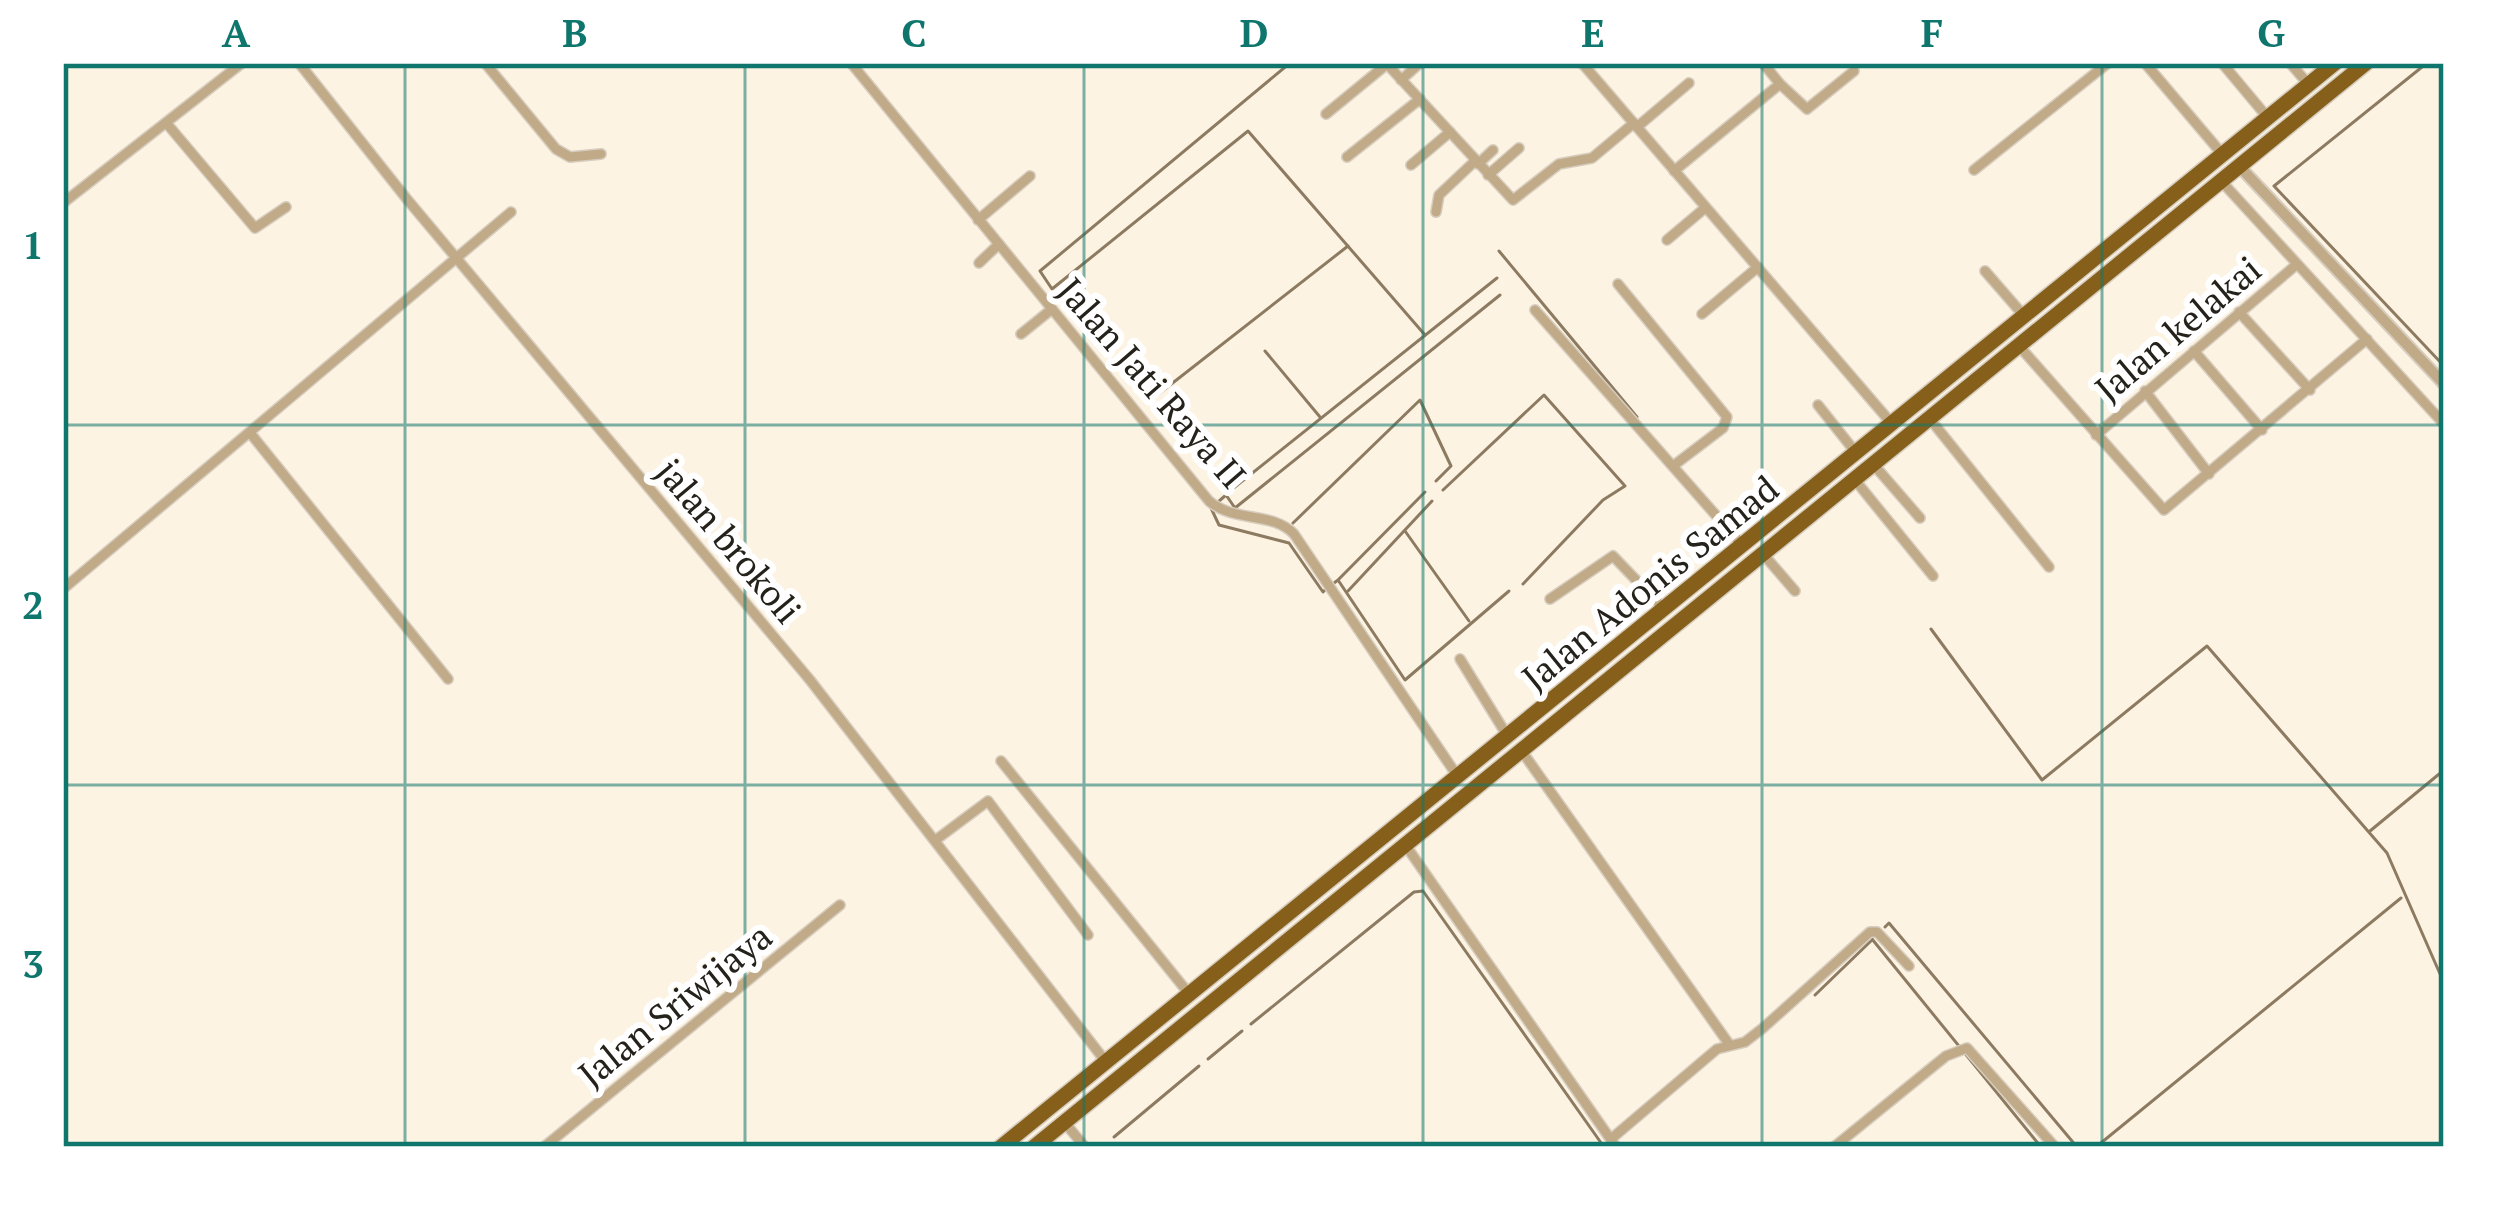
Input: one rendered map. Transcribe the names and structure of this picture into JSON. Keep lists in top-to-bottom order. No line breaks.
{"streets":{"highway":["Jalan Adonis Samad"],"street":["Jalan kelakai","Jalan Jati Raya II","jalan brokoli","Jalan Sriwijaya"]},"crossings":[["Jalan Jati Raya II","Jalan Adonis Samad"],["jalan brokoli","Jalan Adonis Samad"]],"grid":{"columns":["A","B","C","D","E","F","G"],"rows":["1","2","3"]}}
